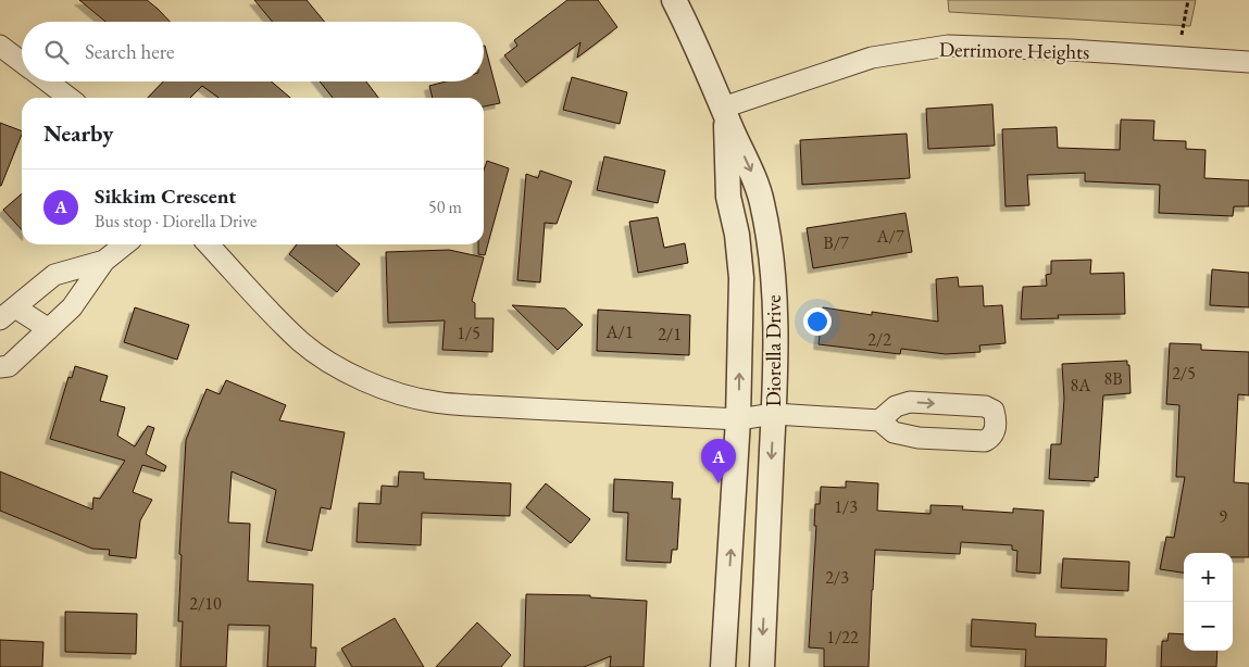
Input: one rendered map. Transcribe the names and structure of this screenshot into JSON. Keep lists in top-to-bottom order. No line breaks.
{"streets":{"street":["Derrimore Heights","Diorella Drive"]},"crossings":[["Derrimore Heights","Diorella Drive"]],"house_numbers":["A/7","B/7","A/1","1/5","2/1","2/2","2/5","8B","8A","1/3","9","2/3","2/10","1/22"],"page":{"search":"Search here","heading":"Nearby","list":[{"mark":"A","name":"Sikkim Crescent","note":"Bus stop · Diorella Drive","value":"50 m"}],"pins":"A","map_buttons":["+","−"]}}
